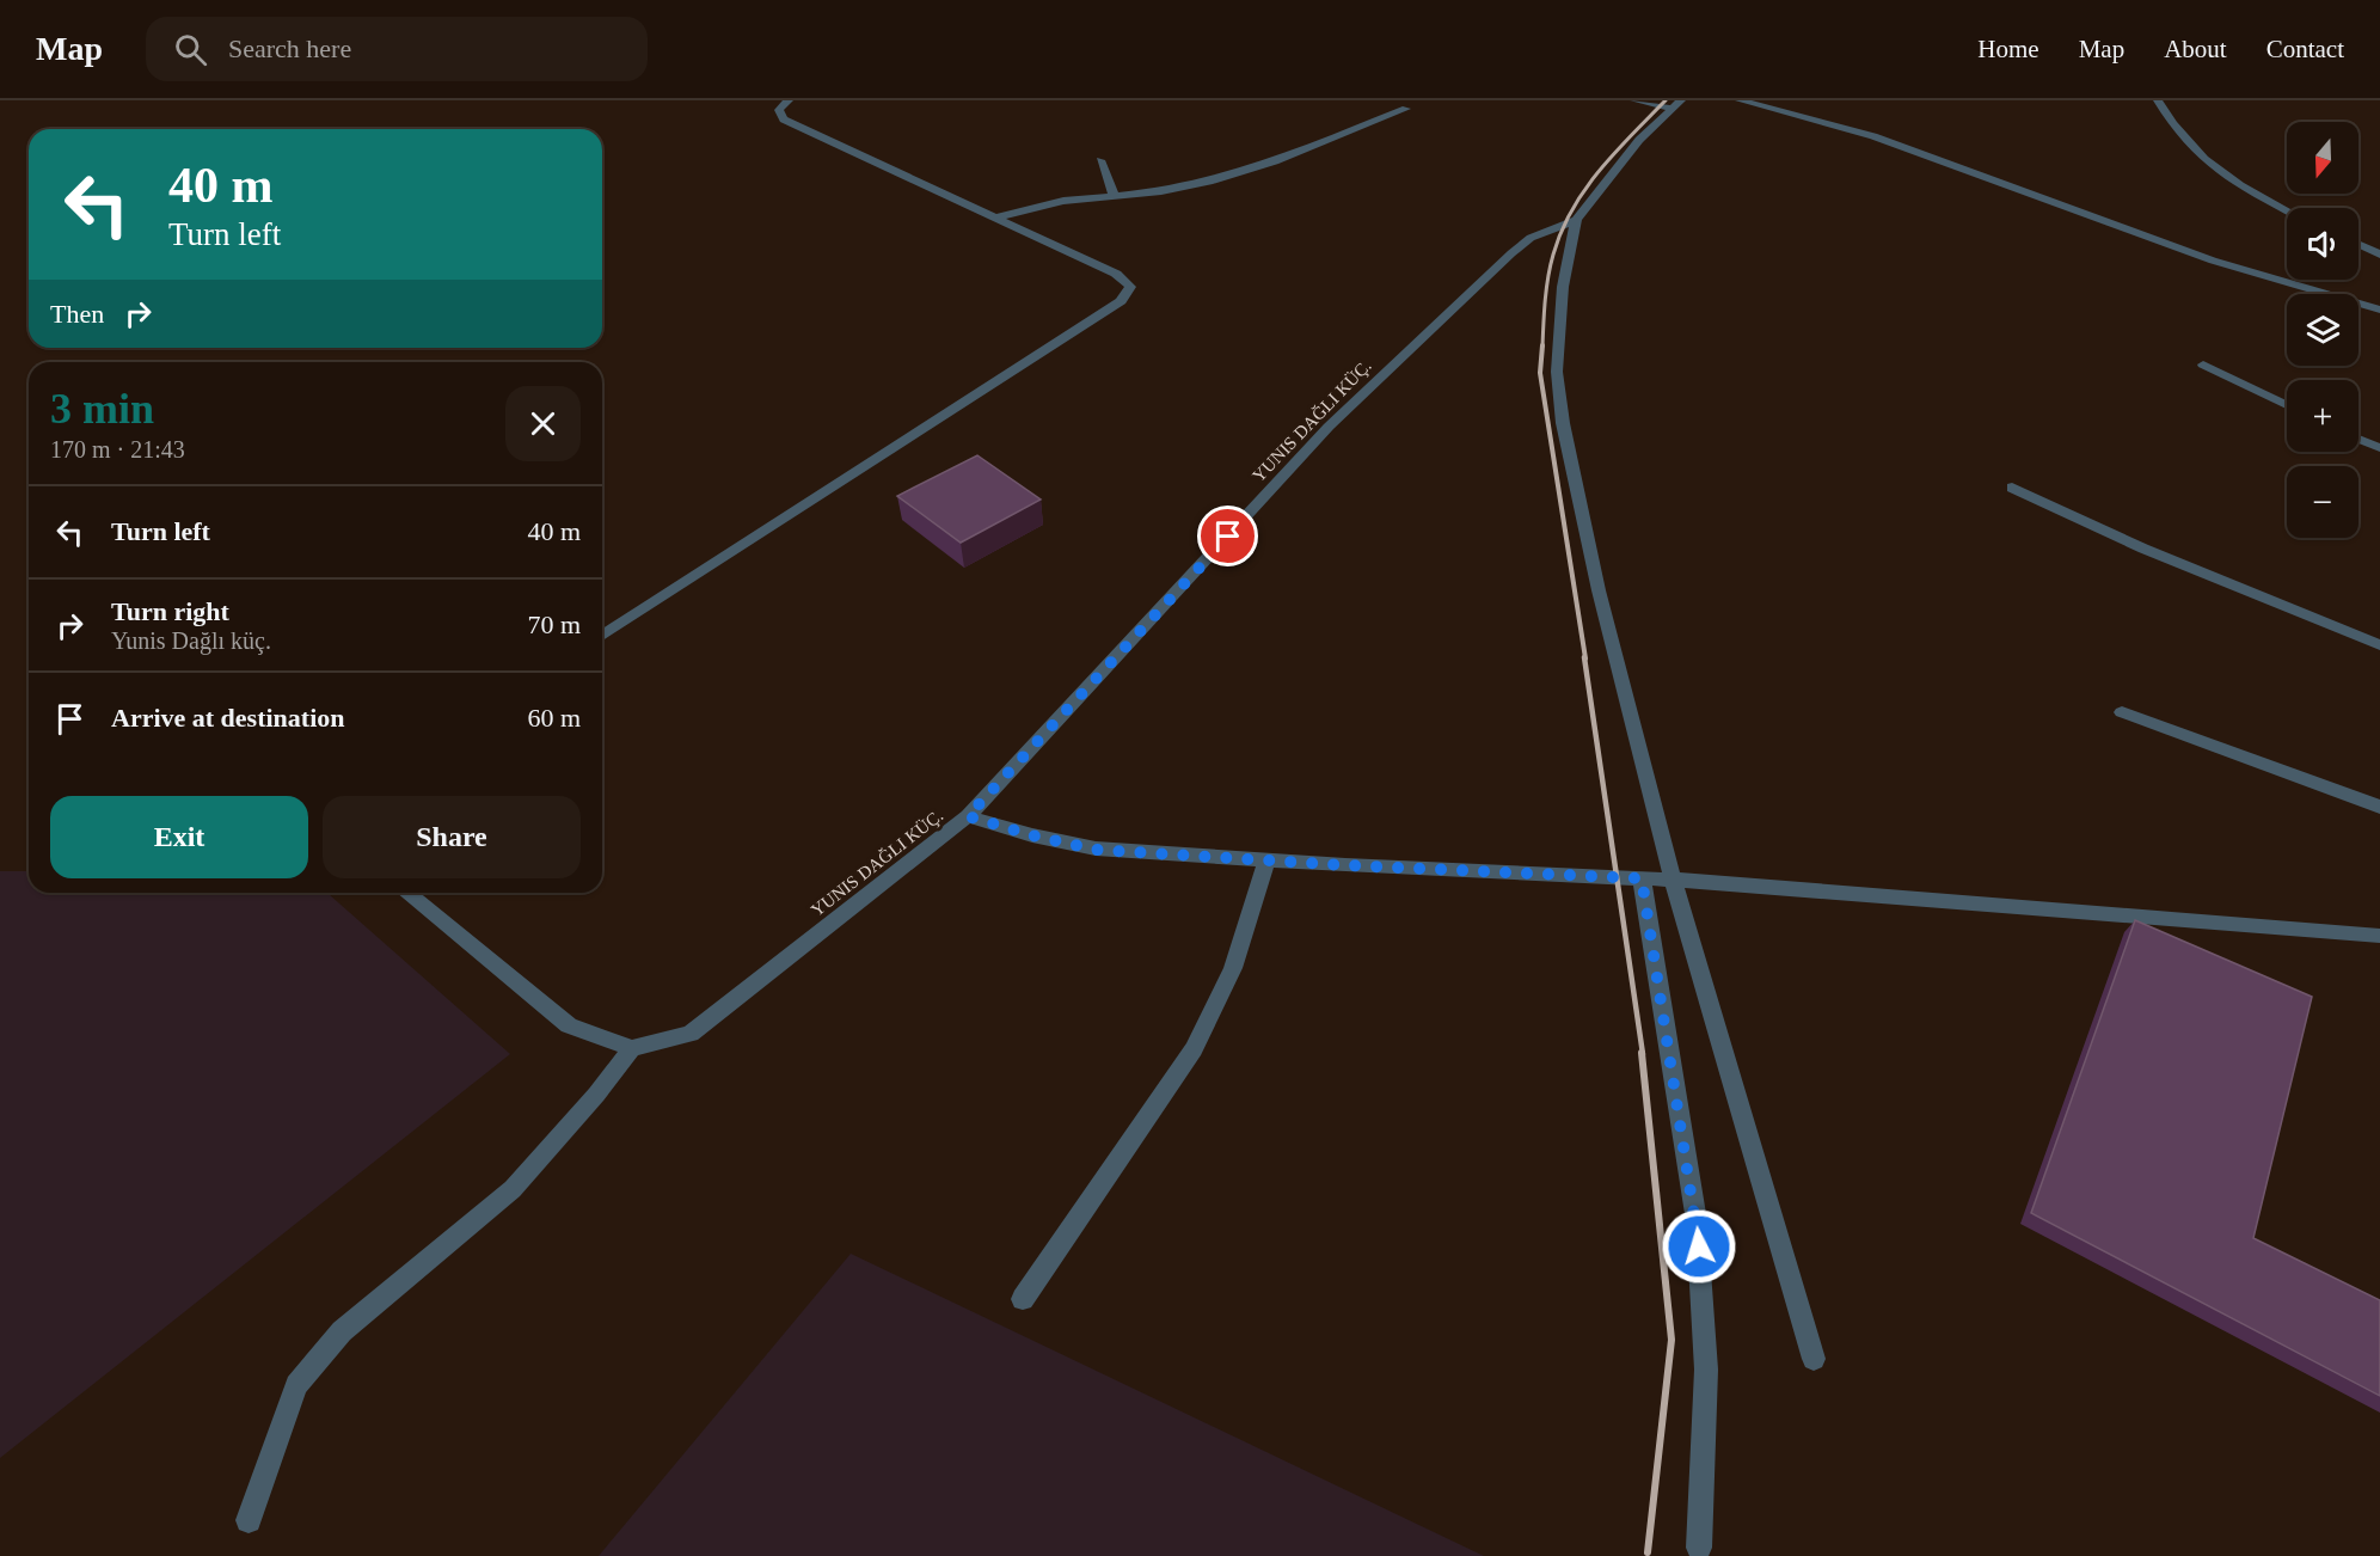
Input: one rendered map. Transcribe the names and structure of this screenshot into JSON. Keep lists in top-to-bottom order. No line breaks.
{"north":"bottom","page":{"header":"Map","search":"Search here","nav":["Home","Map","About","Contact"],"map_buttons":["+","−"],"turn":["40 m","Turn left"],"then":"Then","heading":["3 min","170 m · 21:43"],"list":[{"name":"Turn left","value":"40 m"},{"name":"Turn right","note":"Yunis Dağlı küç.","value":"70 m"},{"name":"Arrive at destination","value":"60 m"}],"buttons":["Exit","Share"]}}
